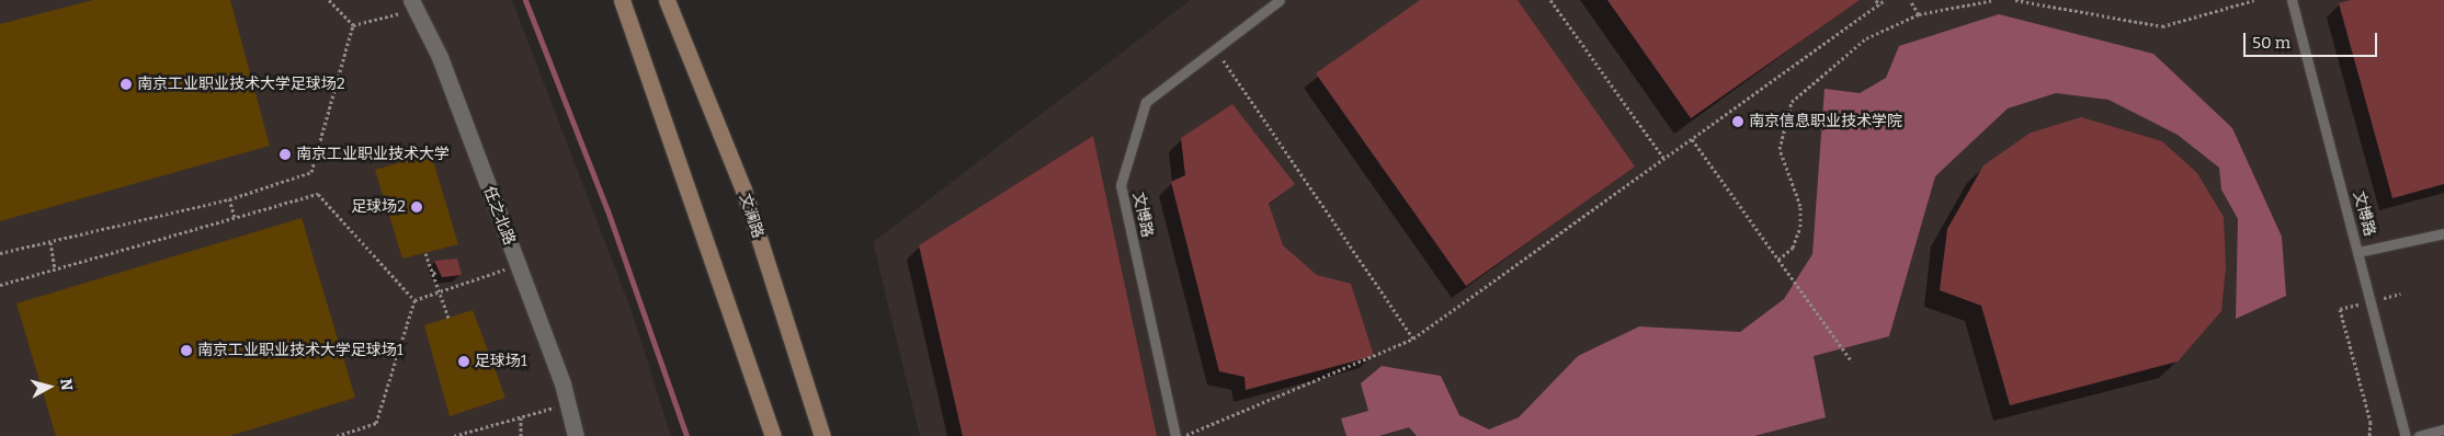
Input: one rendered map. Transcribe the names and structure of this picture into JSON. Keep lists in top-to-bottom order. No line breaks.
{"streets":{"main road":["文澜路"],"street":["任之北路"],"lane":["文博路"]},"places":["南京工业职业技术大学足球场2","南京信息职业技术学院","南京工业职业技术大学","足球场2","南京工业职业技术大学足球场1","足球场1"],"scale_bar":"50 m","north":"right"}
